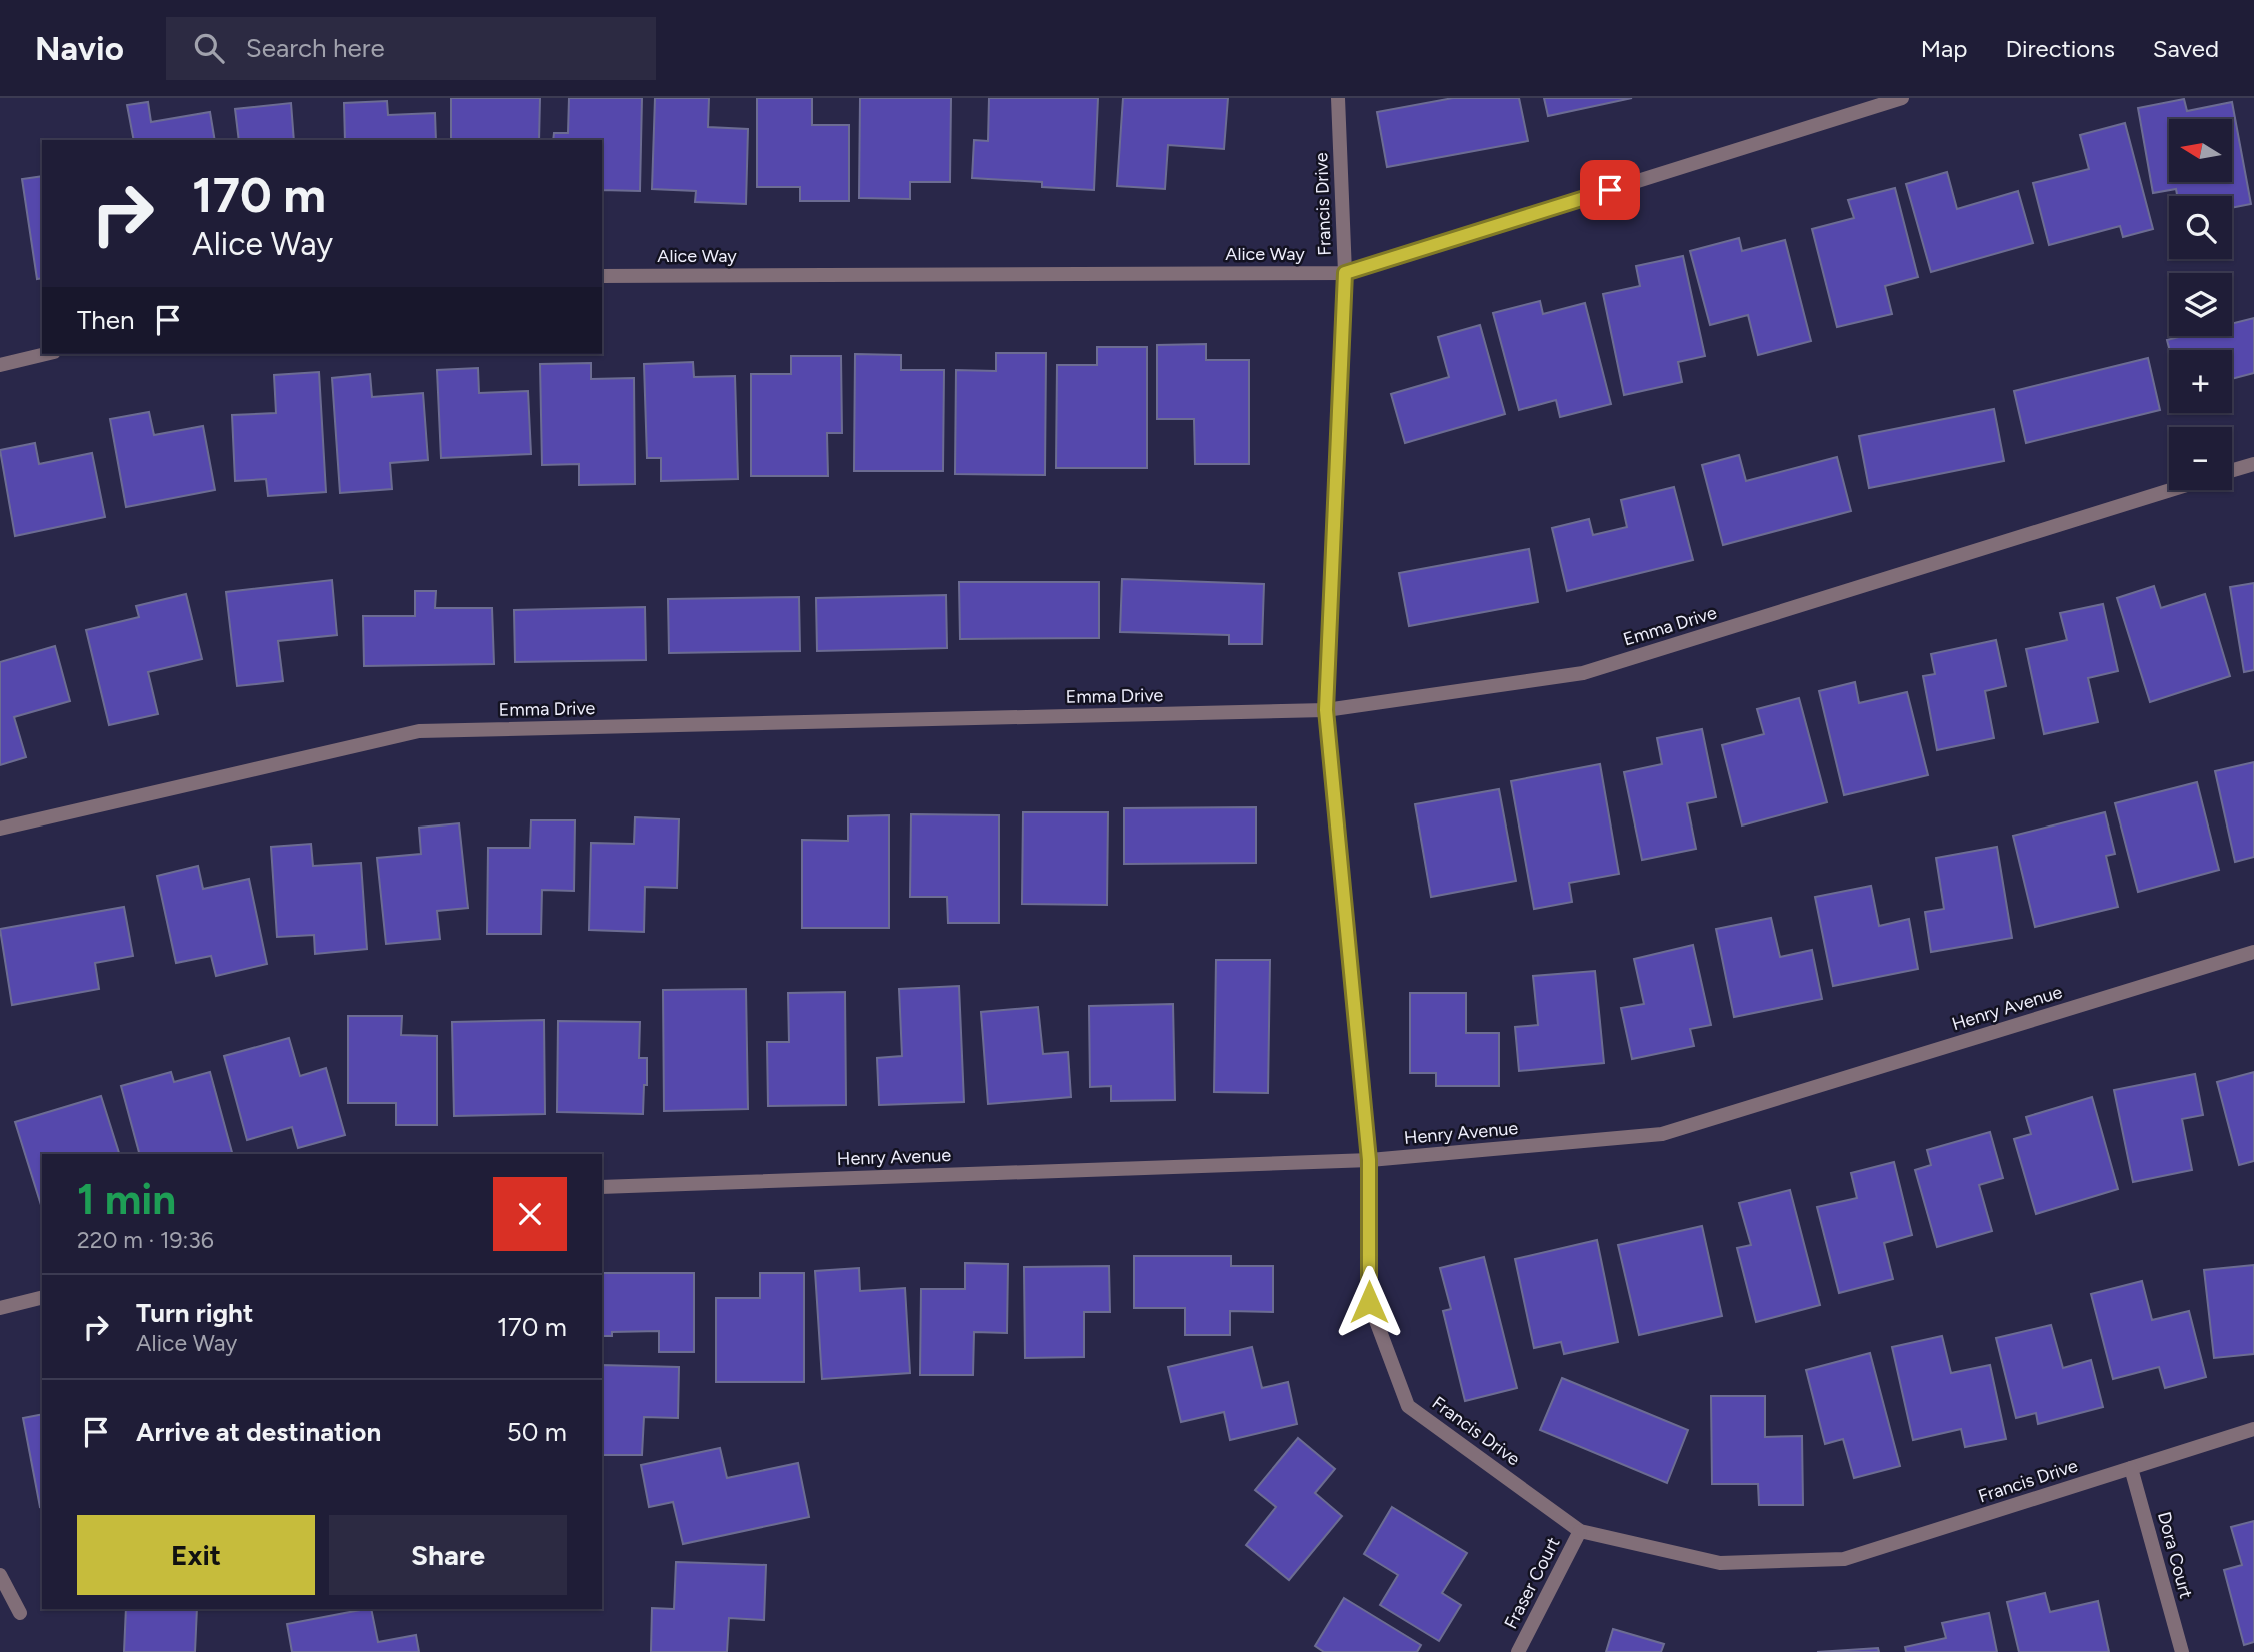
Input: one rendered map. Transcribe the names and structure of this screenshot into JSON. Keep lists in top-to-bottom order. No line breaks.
{"streets":{"street":["Francis Drive","Alice Way","Emma Drive","Henry Avenue","Dora Court","Fraser Court"]},"crossings":[["Francis Drive","Alice Way"],["Francis Drive","Emma Drive"],["Francis Drive","Henry Avenue"],["Francis Drive","Dora Court"],["Francis Drive","Fraser Court"]],"north":"left","page":{"header":"Navio","search":"Search here","nav":["Map","Directions","Saved"],"map_buttons":["+","−"],"turn":["170 m","Alice Way"],"then":"Then","heading":["1 min","220 m · 19:36"],"list":[{"name":"Turn right","note":"Alice Way","value":"170 m"},{"name":"Arrive at destination","value":"50 m"}],"buttons":["Exit","Share"]}}
